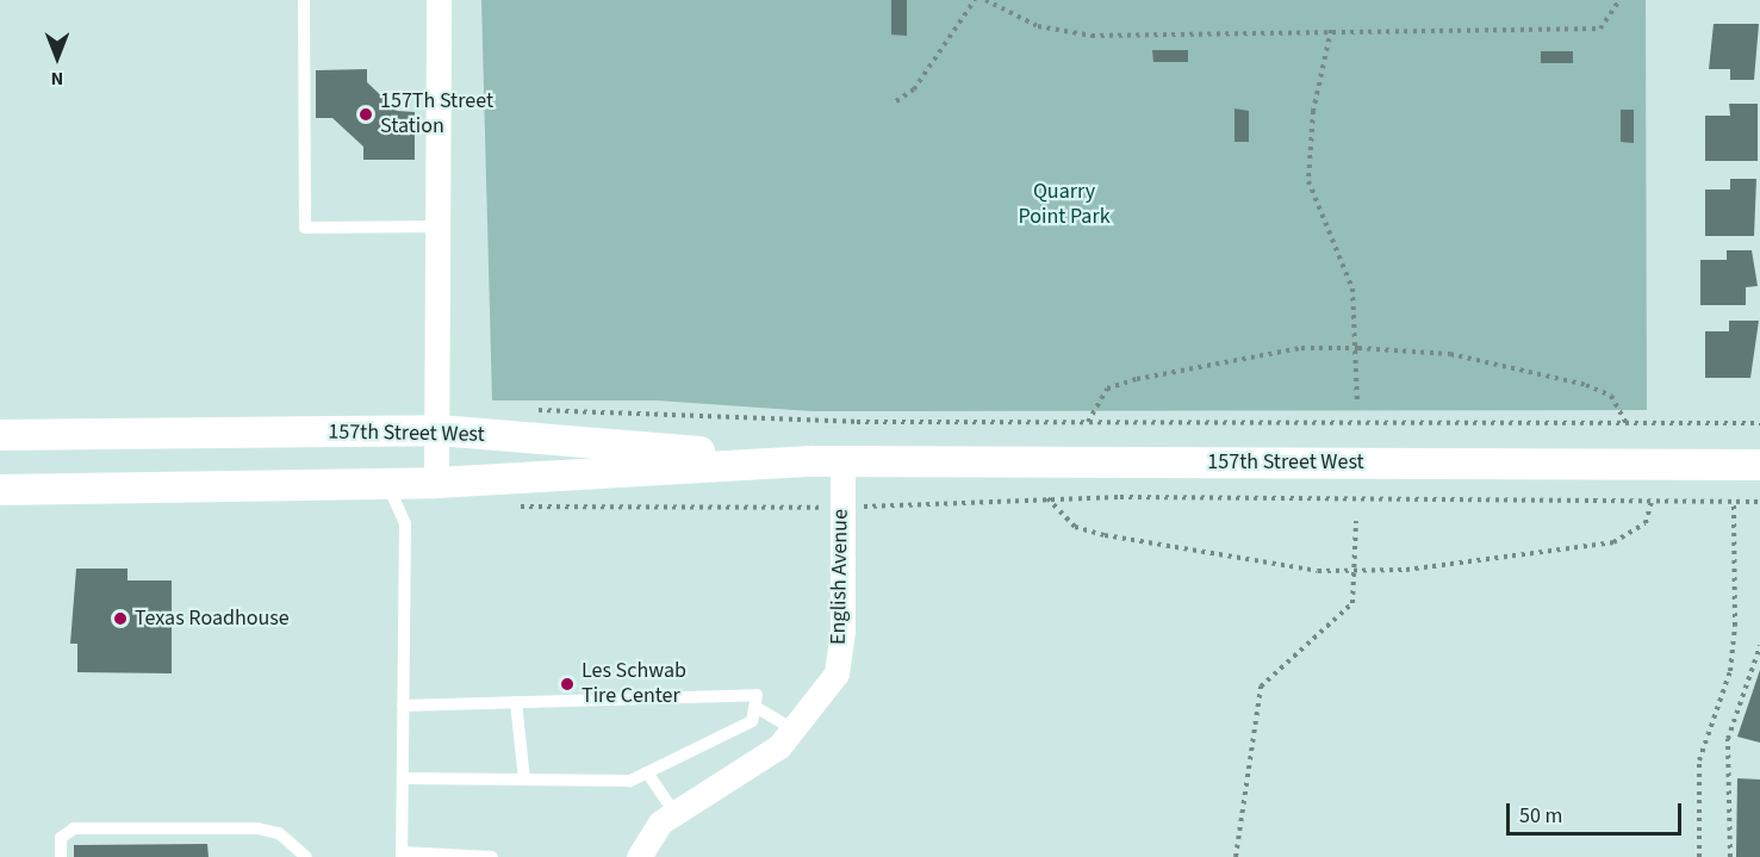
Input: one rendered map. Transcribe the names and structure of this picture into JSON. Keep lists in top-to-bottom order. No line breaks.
{"streets":{"street":["157th Street West","English Avenue"]},"crossings":[["157th Street West","English Avenue"]],"parks":["Quarry Point Park"],"places":["157Th Street Station","Texas Roadhouse","Les Schwab Tire Center"],"scale_bar":"50 m","north":"bottom"}
